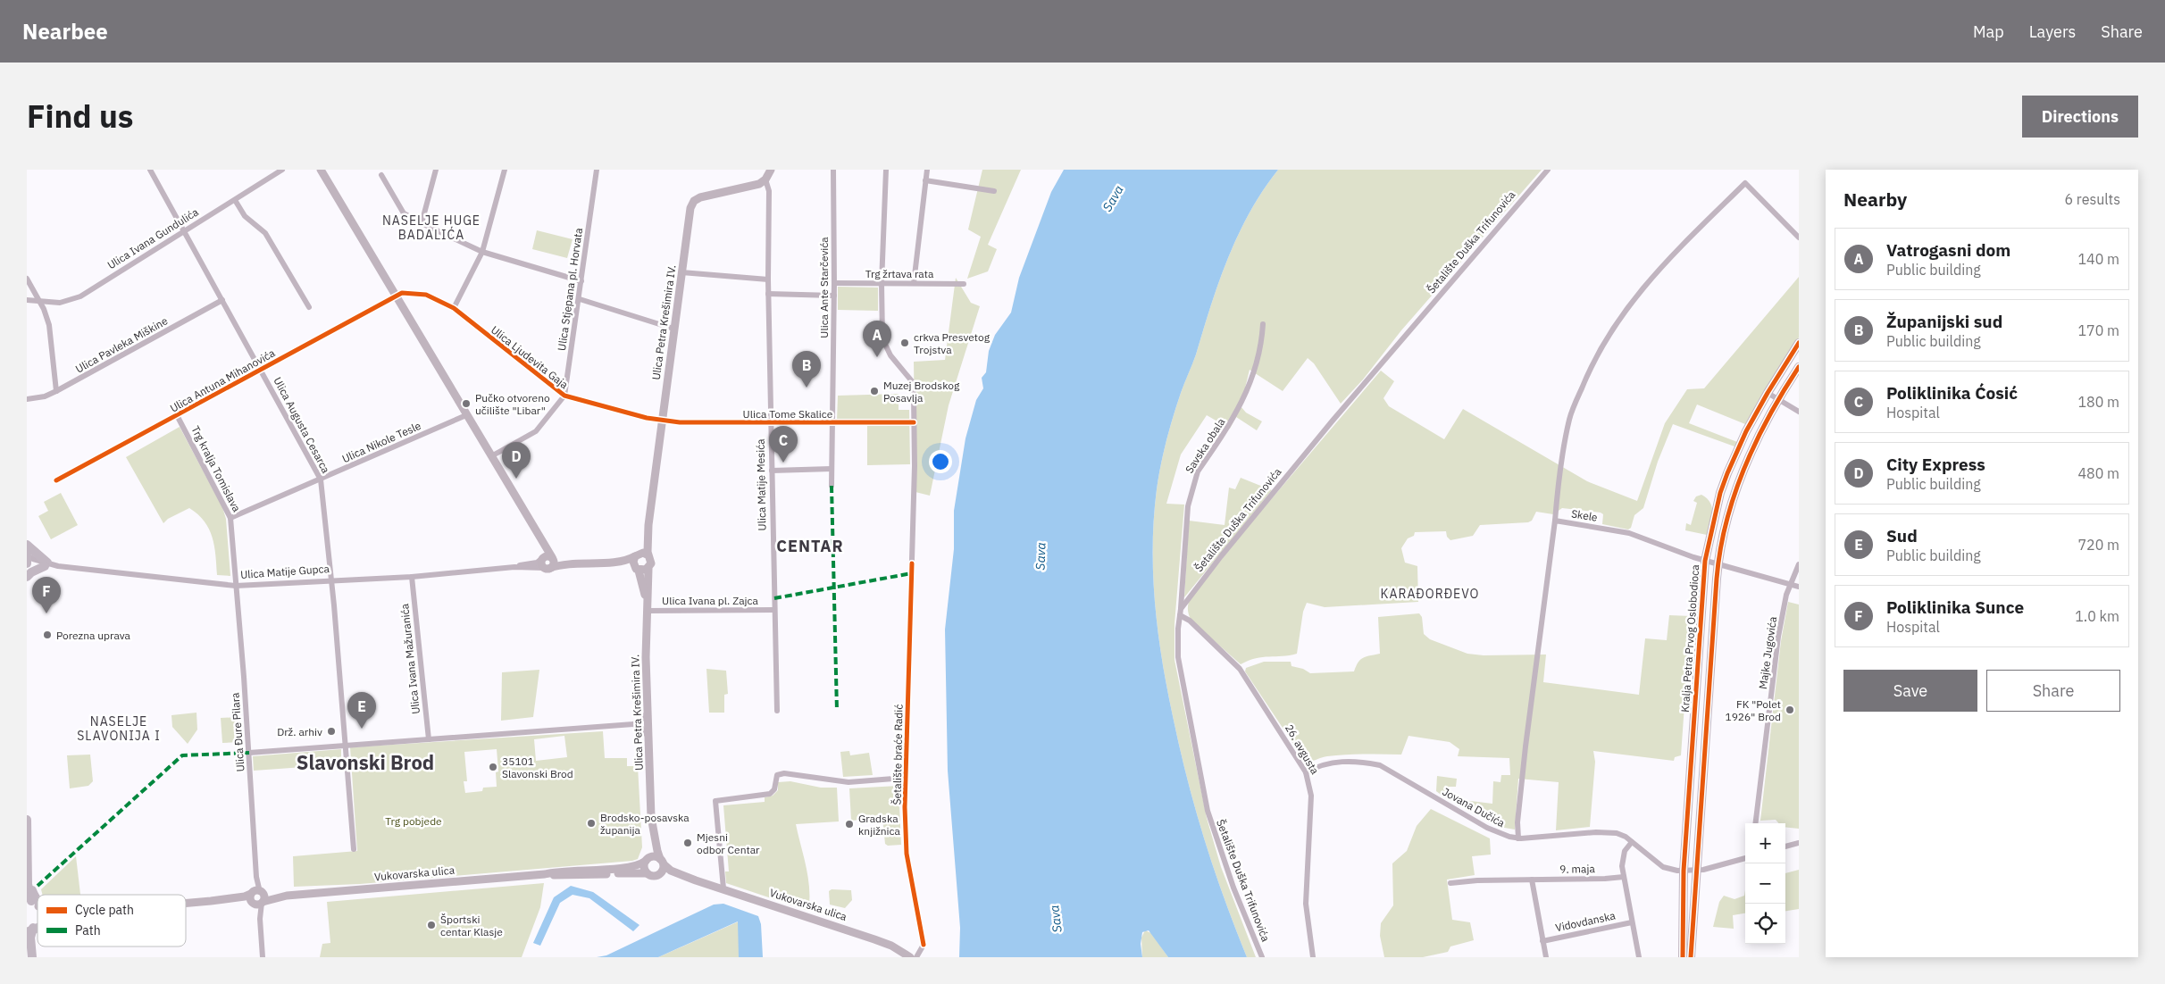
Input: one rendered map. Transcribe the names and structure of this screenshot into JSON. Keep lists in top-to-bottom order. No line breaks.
{"streets":{"main road":["Ulica Petra Krešimira IV.","Ulica Matije Gupca","Kralja Petra Prvog Oslobodioca","Vukovarska ulica"],"street":["Ulica Ivana Gundulića","Šetalište Duška Trifunovića","Trg žrtava rata","Ulica Ante Starčevića","Ulica Stjepana pl. Horvata","Ulica Pavleka Miškine","Ulica Ljudevita Gaja","Ulica Antuna Mihanovića","Ulica Tome Skalice","Ulica Augusta Cesarca","Ulica Nikole Tesle","Savska obala","Trg kralja Tomislava","Ulica Matije Mesića","Skele","Ulica Ivana pl. Zajca","Majke Jugovića","Ulica Ivana Mažuranića","Ulica Đure Pilara","26. avgusta","Šetalište braće Radić","Jovana Dučića","9. maja","Vidovdanska"]},"crossings":[["Ulica Ivana Gundulića","Ulica Augusta Cesarca"],["Šetalište Duška Trifunovića","Savska obala"],["Šetalište Duška Trifunovića","26. avgusta"],["Trg žrtava rata","Ulica Ante Starčevića"],["Trg žrtava rata","Šetalište braće Radić"],["Ulica Ante Starčevića","Ulica Tome Skalice"],["Ulica Stjepana pl. Horvata","Ulica Ljudevita Gaja"],["Ulica Petra Krešimira IV.","Ulica Ljudevita Gaja"],["Ulica Petra Krešimira IV.","Ulica Tome Skalice"],["Ulica Petra Krešimira IV.","Ulica Matije Mesića"],["Ulica Petra Krešimira IV.","Ulica Matije Gupca"],["Ulica Petra Krešimira IV.","Ulica Ivana pl. Zajca"],["Ulica Petra Krešimira IV.","Vukovarska ulica"],["Ulica Pavleka Miškine","Ulica Augusta Cesarca"],["Ulica Ljudevita Gaja","Ulica Antuna Mihanovića"],["Ulica Ljudevita Gaja","Ulica Tome Skalice"],["Ulica Antuna Mihanovića","Ulica Augusta Cesarca"],["Ulica Antuna Mihanovića","Trg kralja Tomislava"],["Ulica Tome Skalice","Ulica Matije Mesića"],["Ulica Tome Skalice","Šetalište braće Radić"],["Ulica Augusta Cesarca","Ulica Nikole Tesle"],["Ulica Augusta Cesarca","Ulica Matije Gupca"],["Ulica Nikole Tesle","Trg kralja Tomislava"],["Savska obala","26. avgusta"],["Trg kralja Tomislava","Ulica Matije Gupca"],["Trg kralja Tomislava","Ulica Đure Pilara"],["Ulica Matije Mesića","Ulica Ivana pl. Zajca"],["Skele","Kralja Petra Prvog Oslobodioca"],["Skele","Majke Jugovića"],["Skele","Jovana Dučića"],["Ulica Matije Gupca","Ulica Ivana Mažuranića"],["Ulica Matije Gupca","Ulica Đure Pilara"],["Kralja Petra Prvog Oslobodioca","Jovana Dučića"],["Ulica Đure Pilara","Vukovarska ulica"],["26. avgusta","Jovana Dučića"],["Jovana Dučića","Vidovdanska"],["9. maja","Vidovdanska"]],"districts":["NASELJE HUGE BADALIĆA","CENTAR","KARAĐORĐEVO","NASELJE SLAVONIJA I","Slavonski Brod"],"water":["Sava"],"parks":["Trg pobjede"],"places":["crkva Presvetog Trojstva","Muzej Brodskog Posavlja","Pučko otvoreno učilište \"Libar\"","Porezna uprava","FK \"Polet 1926\" Brod","Drž. arhiv","35101 Slavonski Brod","Brodsko-posavska županija","Gradska knjižnica","Mjesni odbor Centar","Športski centar Klasje"],"legend":["Cycle path","Path"],"page":{"header":"Nearbee","nav":["Map","Layers","Share"],"title":"Find us","buttons":["Directions",["Save","Share"]],"heading":["Nearby","6 results"],"list":[{"mark":"A","name":"Vatrogasni dom","note":"Public building","value":"140 m"},{"mark":"B","name":"Županijski sud","note":"Public building","value":"170 m"},{"mark":"C","name":"Poliklinika Ćosić","note":"Hospital","value":"180 m"},{"mark":"D","name":"City Express","note":"Public building","value":"480 m"},{"mark":"E","name":"Sud","note":"Public building","value":"720 m"},{"mark":"F","name":"Poliklinika Sunce","note":"Hospital","value":"1.0 km"}],"pins":["A","B","C","D","F","E"],"map_buttons":["+","−"]}}
